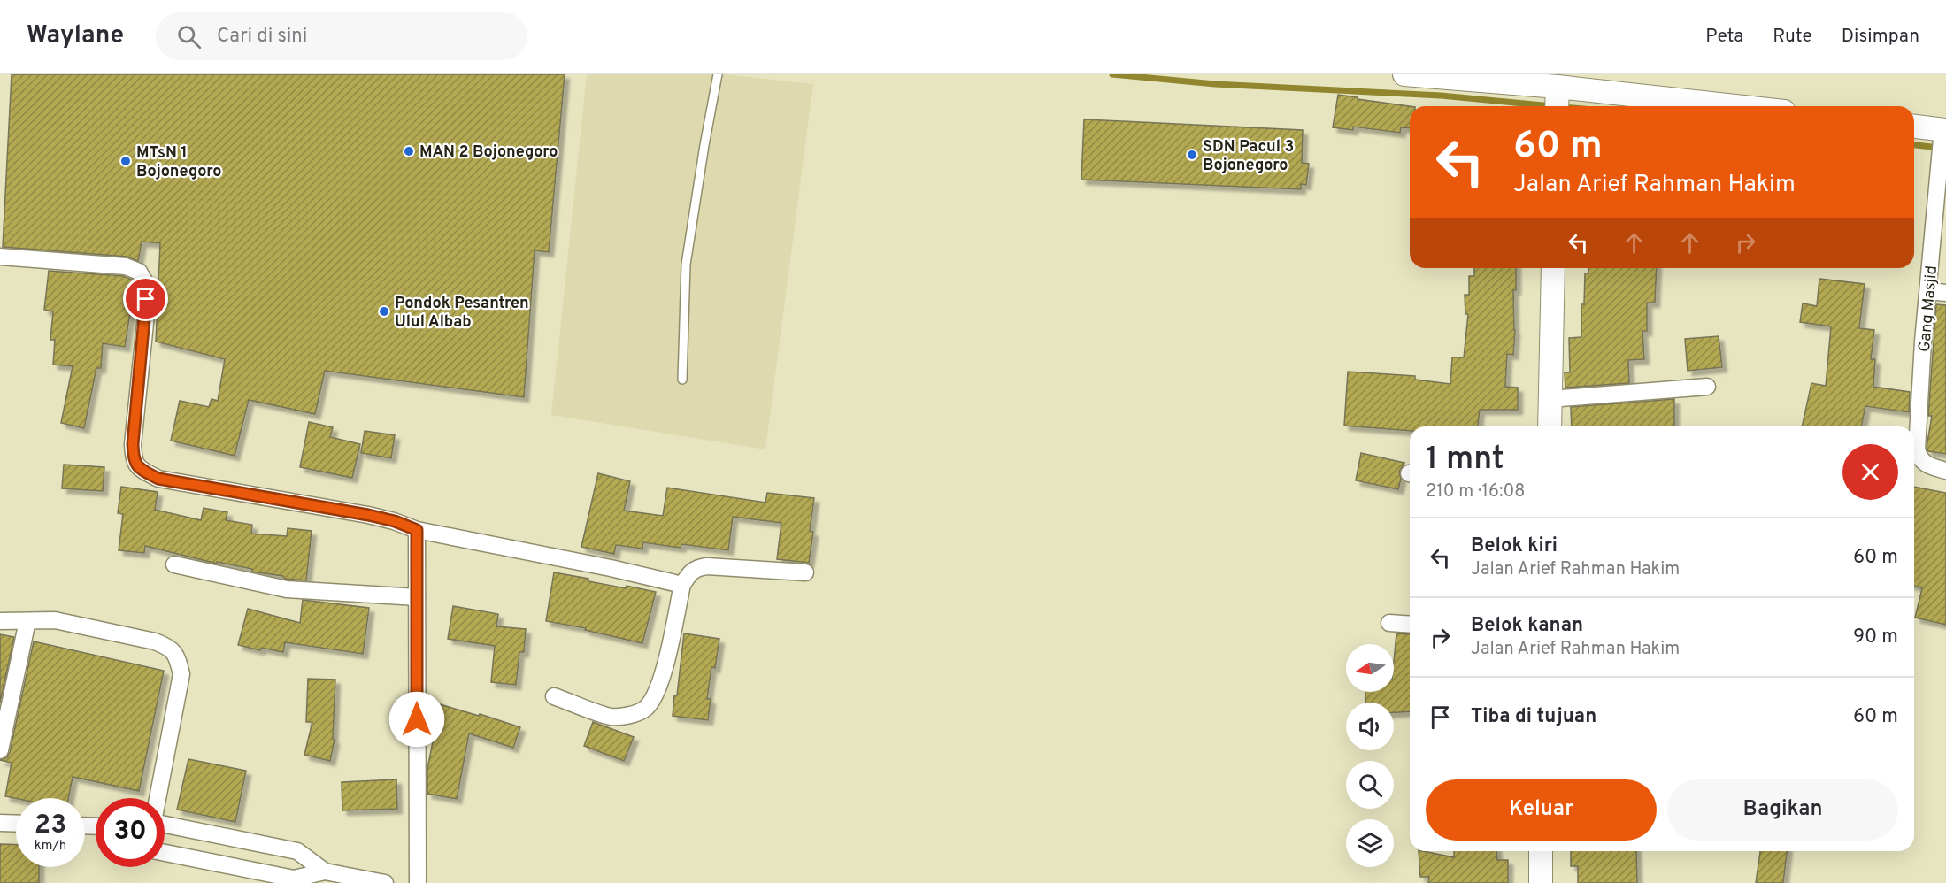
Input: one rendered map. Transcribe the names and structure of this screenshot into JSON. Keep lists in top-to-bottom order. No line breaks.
{"streets":{"street":["Gang Masjid"]},"places":["MAN 2 Bojonegoro","SDN Pacul 3 Bojonegoro","MTsN 1 Bojonegoro","Pondok Pesantren Ulul Albab"],"north":"left","page":{"header":"Waylane","search":"Cari di sini","nav":["Peta","Rute","Disimpan"],"turn":["60 m","Jalan Arief Rahman Hakim"],"heading":["1 mnt","210 m · 16:08"],"list":[{"name":"Belok kiri","note":"Jalan Arief Rahman Hakim","value":"60 m"},{"name":"Belok kanan","note":"Jalan Arief Rahman Hakim","value":"90 m"},{"name":"Tiba di tujuan","value":"60 m"}],"buttons":["Keluar","Bagikan"],"speed":"23 km/h","limit":"30"}}
